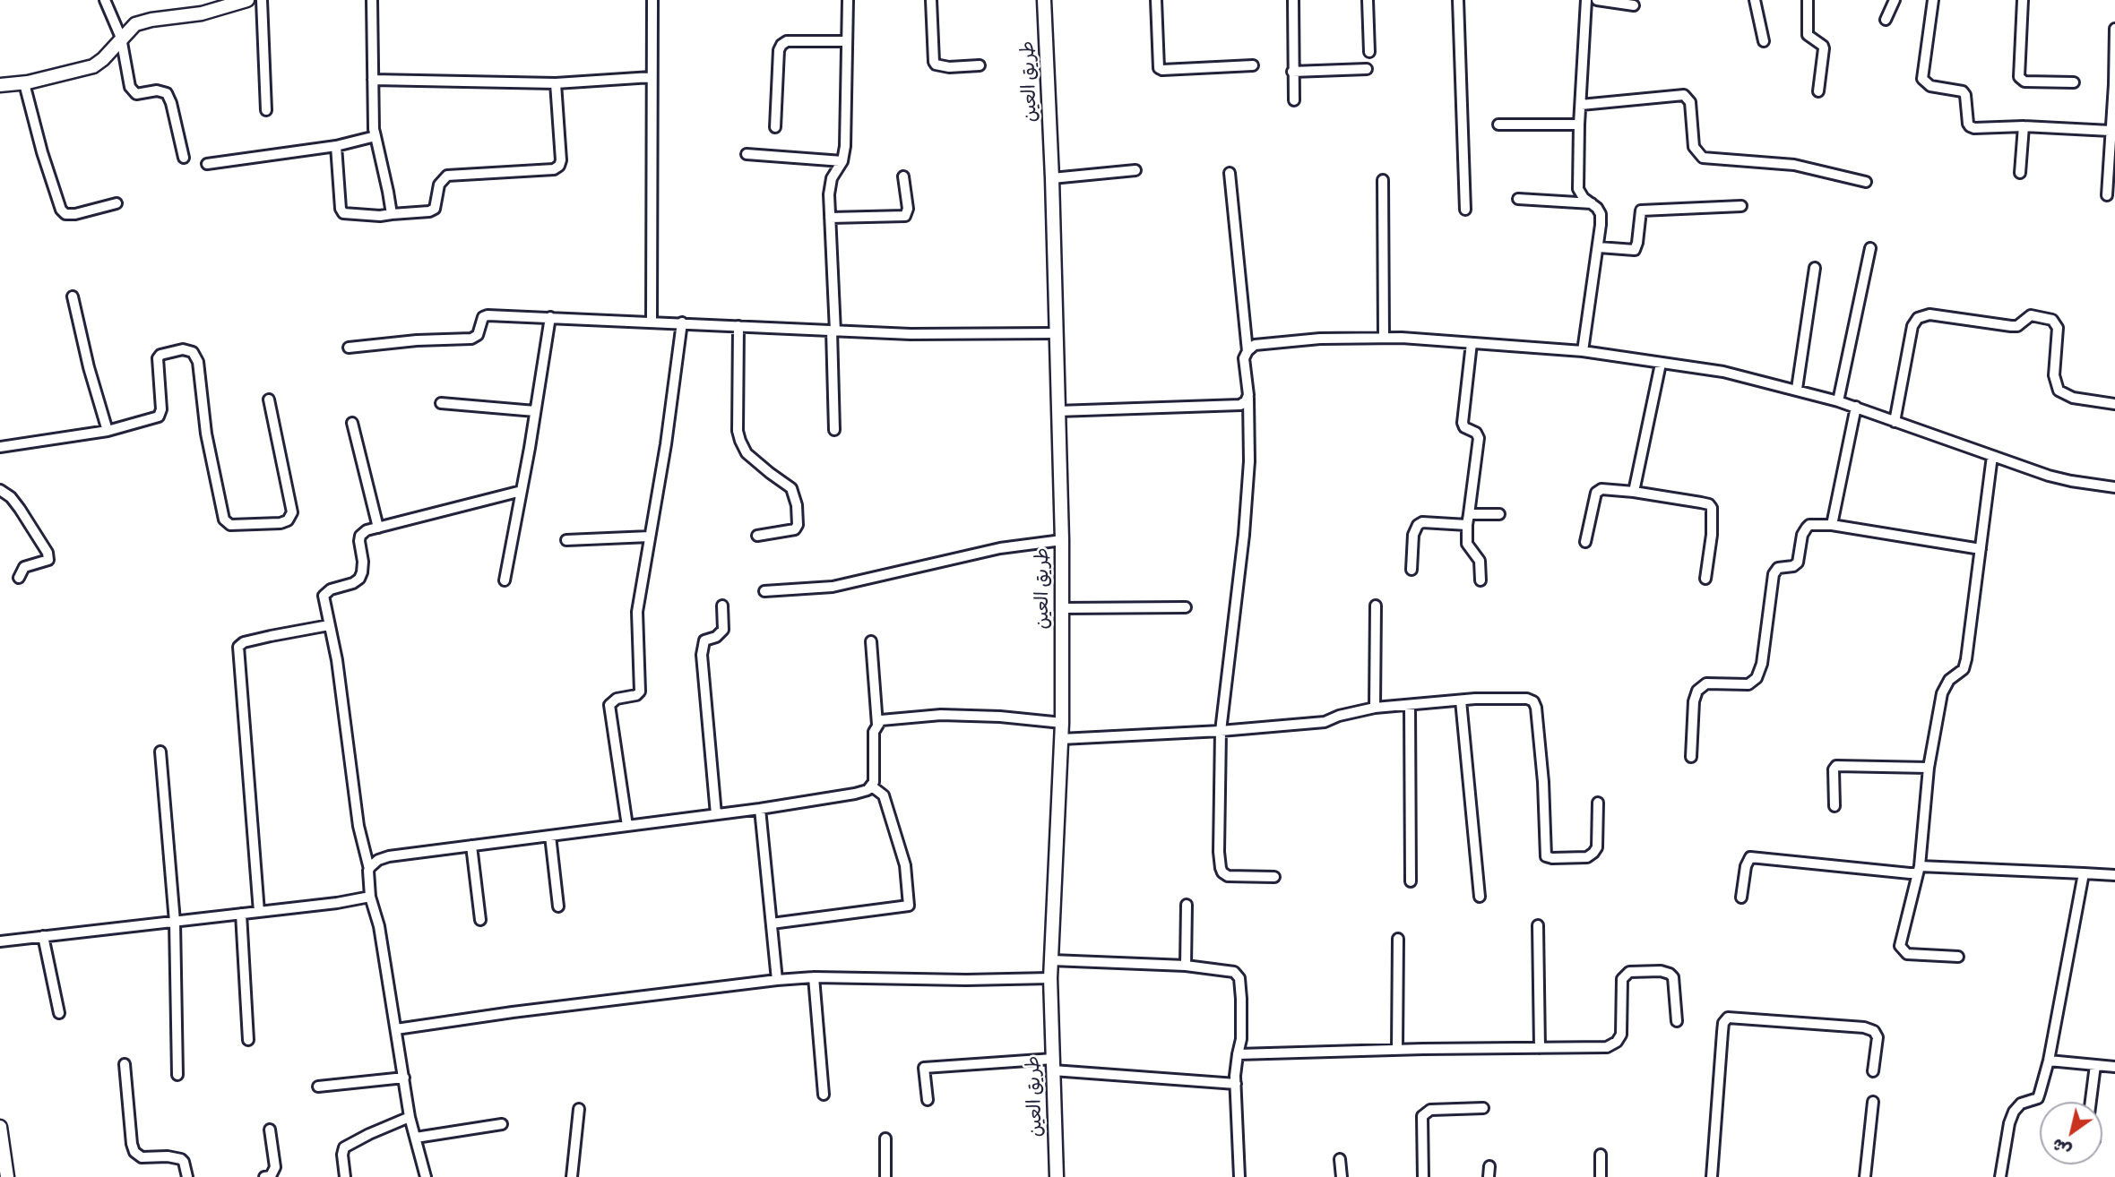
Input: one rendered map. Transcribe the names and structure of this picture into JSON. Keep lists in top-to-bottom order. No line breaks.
{"streets":{"main road":["طريق العين"]},"north":"bottom left"}
